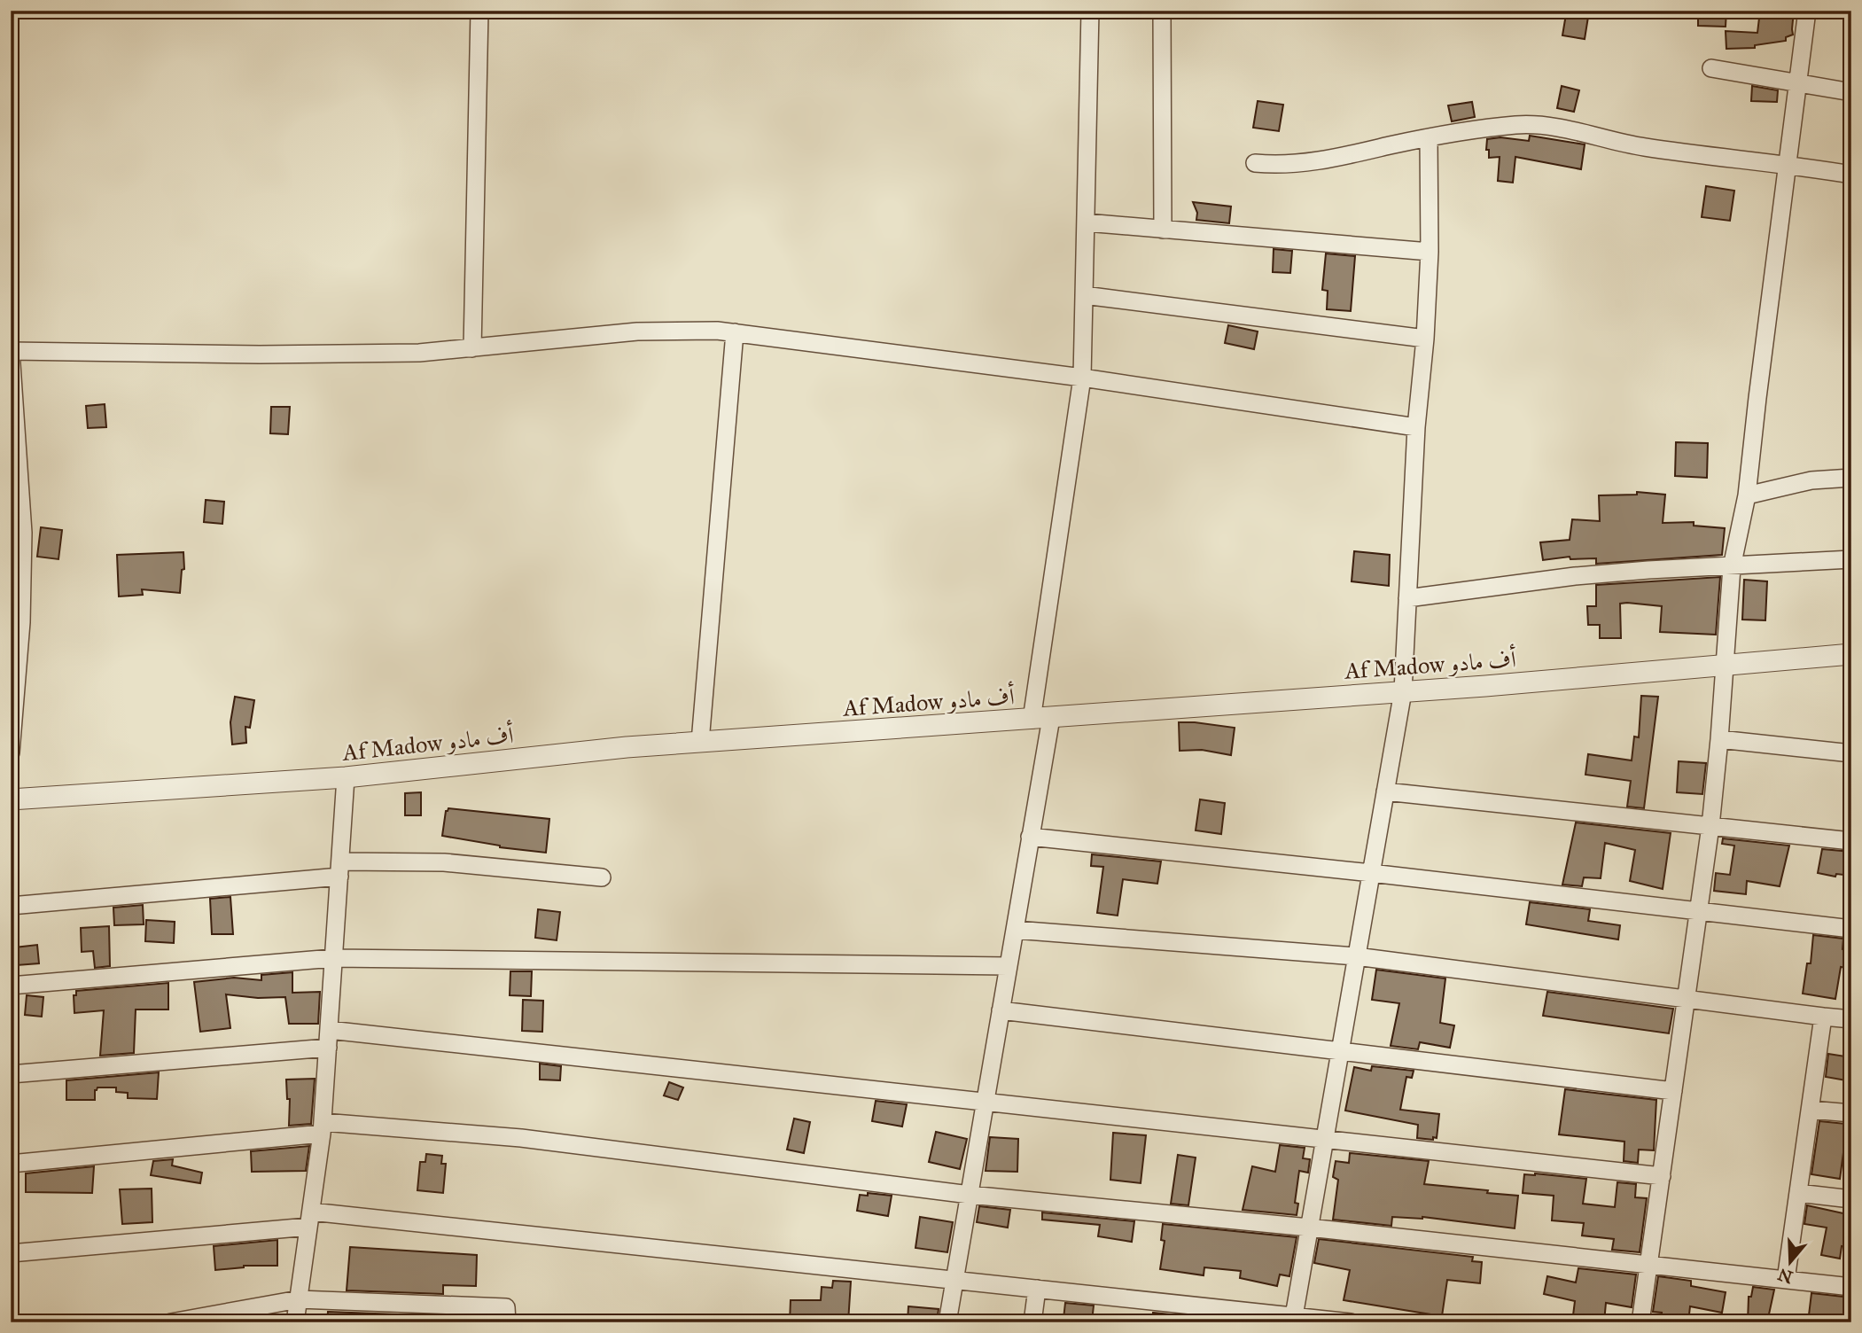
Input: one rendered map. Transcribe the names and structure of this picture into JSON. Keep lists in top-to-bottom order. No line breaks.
{"streets":{"street":["Af Madow أف مادو"]},"north":"bottom"}
